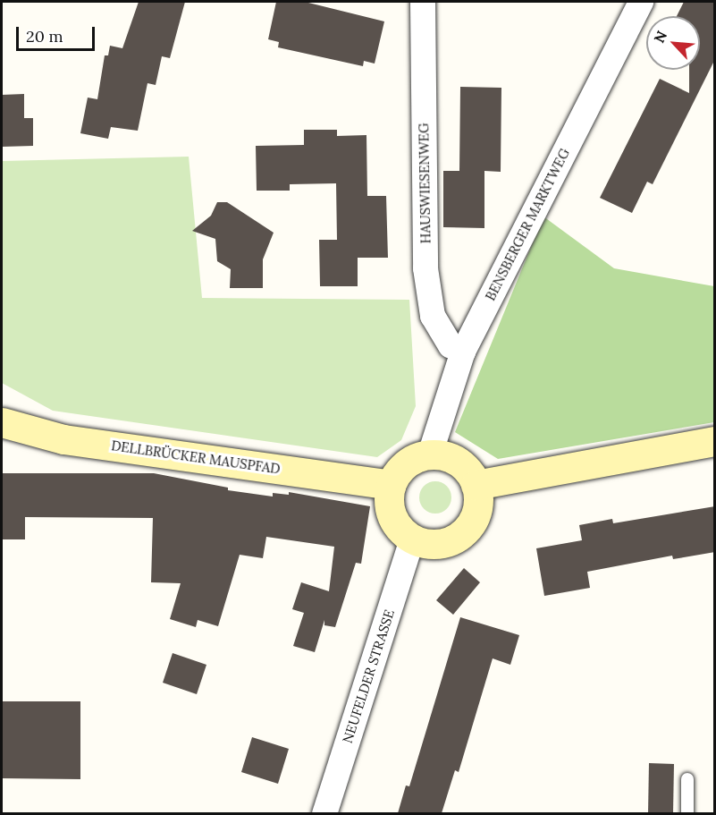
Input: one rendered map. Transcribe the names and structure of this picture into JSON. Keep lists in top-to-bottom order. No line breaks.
{"streets":{"main road":["DELLBRÜCKER MAUSPFAD"],"street":["HAUSWIESENWEG","BENSBERGER MARKTWEG","NEUFELDER STRASSE"]},"crossings":[["HAUSWIESENWEG","BENSBERGER MARKTWEG"],["BENSBERGER MARKTWEG","DELLBRÜCKER MAUSPFAD"],["BENSBERGER MARKTWEG","NEUFELDER STRASSE"],["DELLBRÜCKER MAUSPFAD","NEUFELDER STRASSE"]],"scale_bar":"20 m","north":"top left"}
